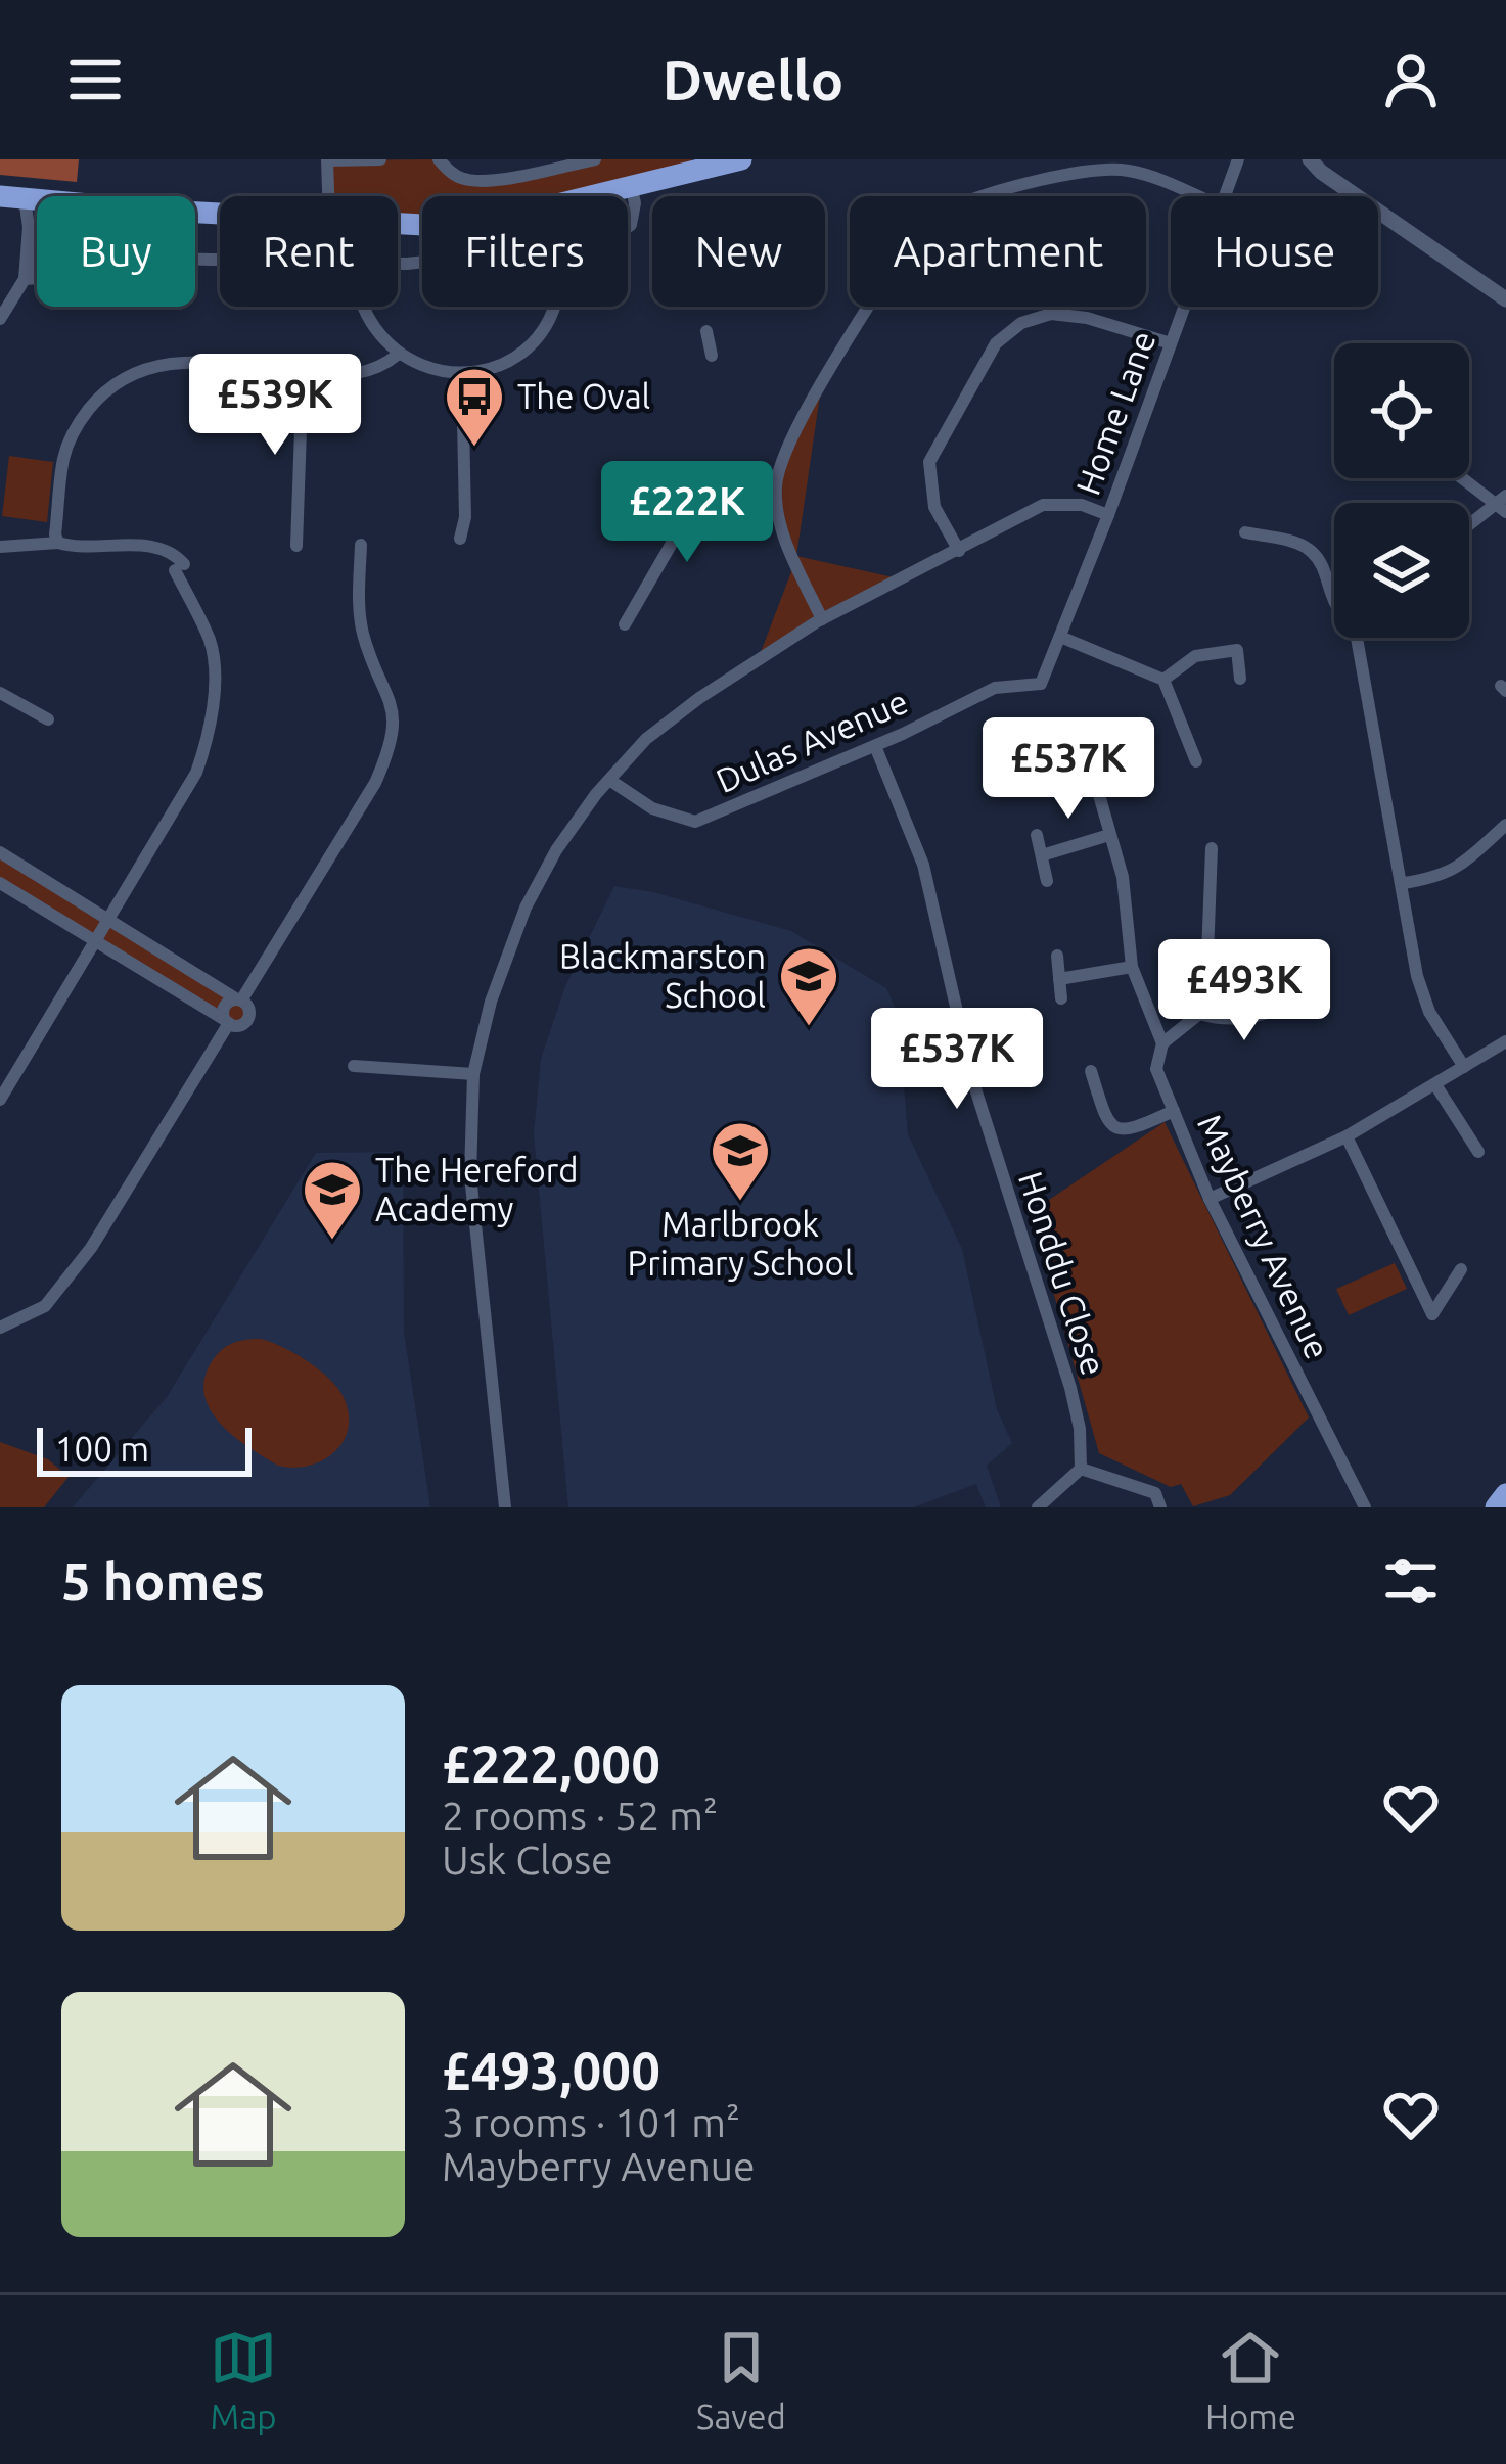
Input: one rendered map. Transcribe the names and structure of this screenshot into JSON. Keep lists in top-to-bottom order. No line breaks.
{"streets":{"street":["Home Lane","Dulas Avenue","Mayberry Avenue","Honddu Close"]},"crossings":[["Home Lane","Dulas Avenue"],["Dulas Avenue","Honddu Close"]],"places":{"bus stop":["The Oval"],"school or university":["Blackmarston School","Marlbrook Primary School","The Hereford Academy"]},"scale_bar":"100 m","page":{"header":"Dwello","chip":["Buy","Rent","Filters","New","Apartment","House"],"price":["£539K","£222K","£537K","£493K","£537K"],"scale":"100 m","heading":"5 homes","list":[{"name":"£222,000","note":"2 rooms · 52 m² · Usk Close"},{"name":"£493,000","note":"3 rooms · 101 m² · Mayberry Avenue"}],"tabs":["Map","Saved","Home"]}}
